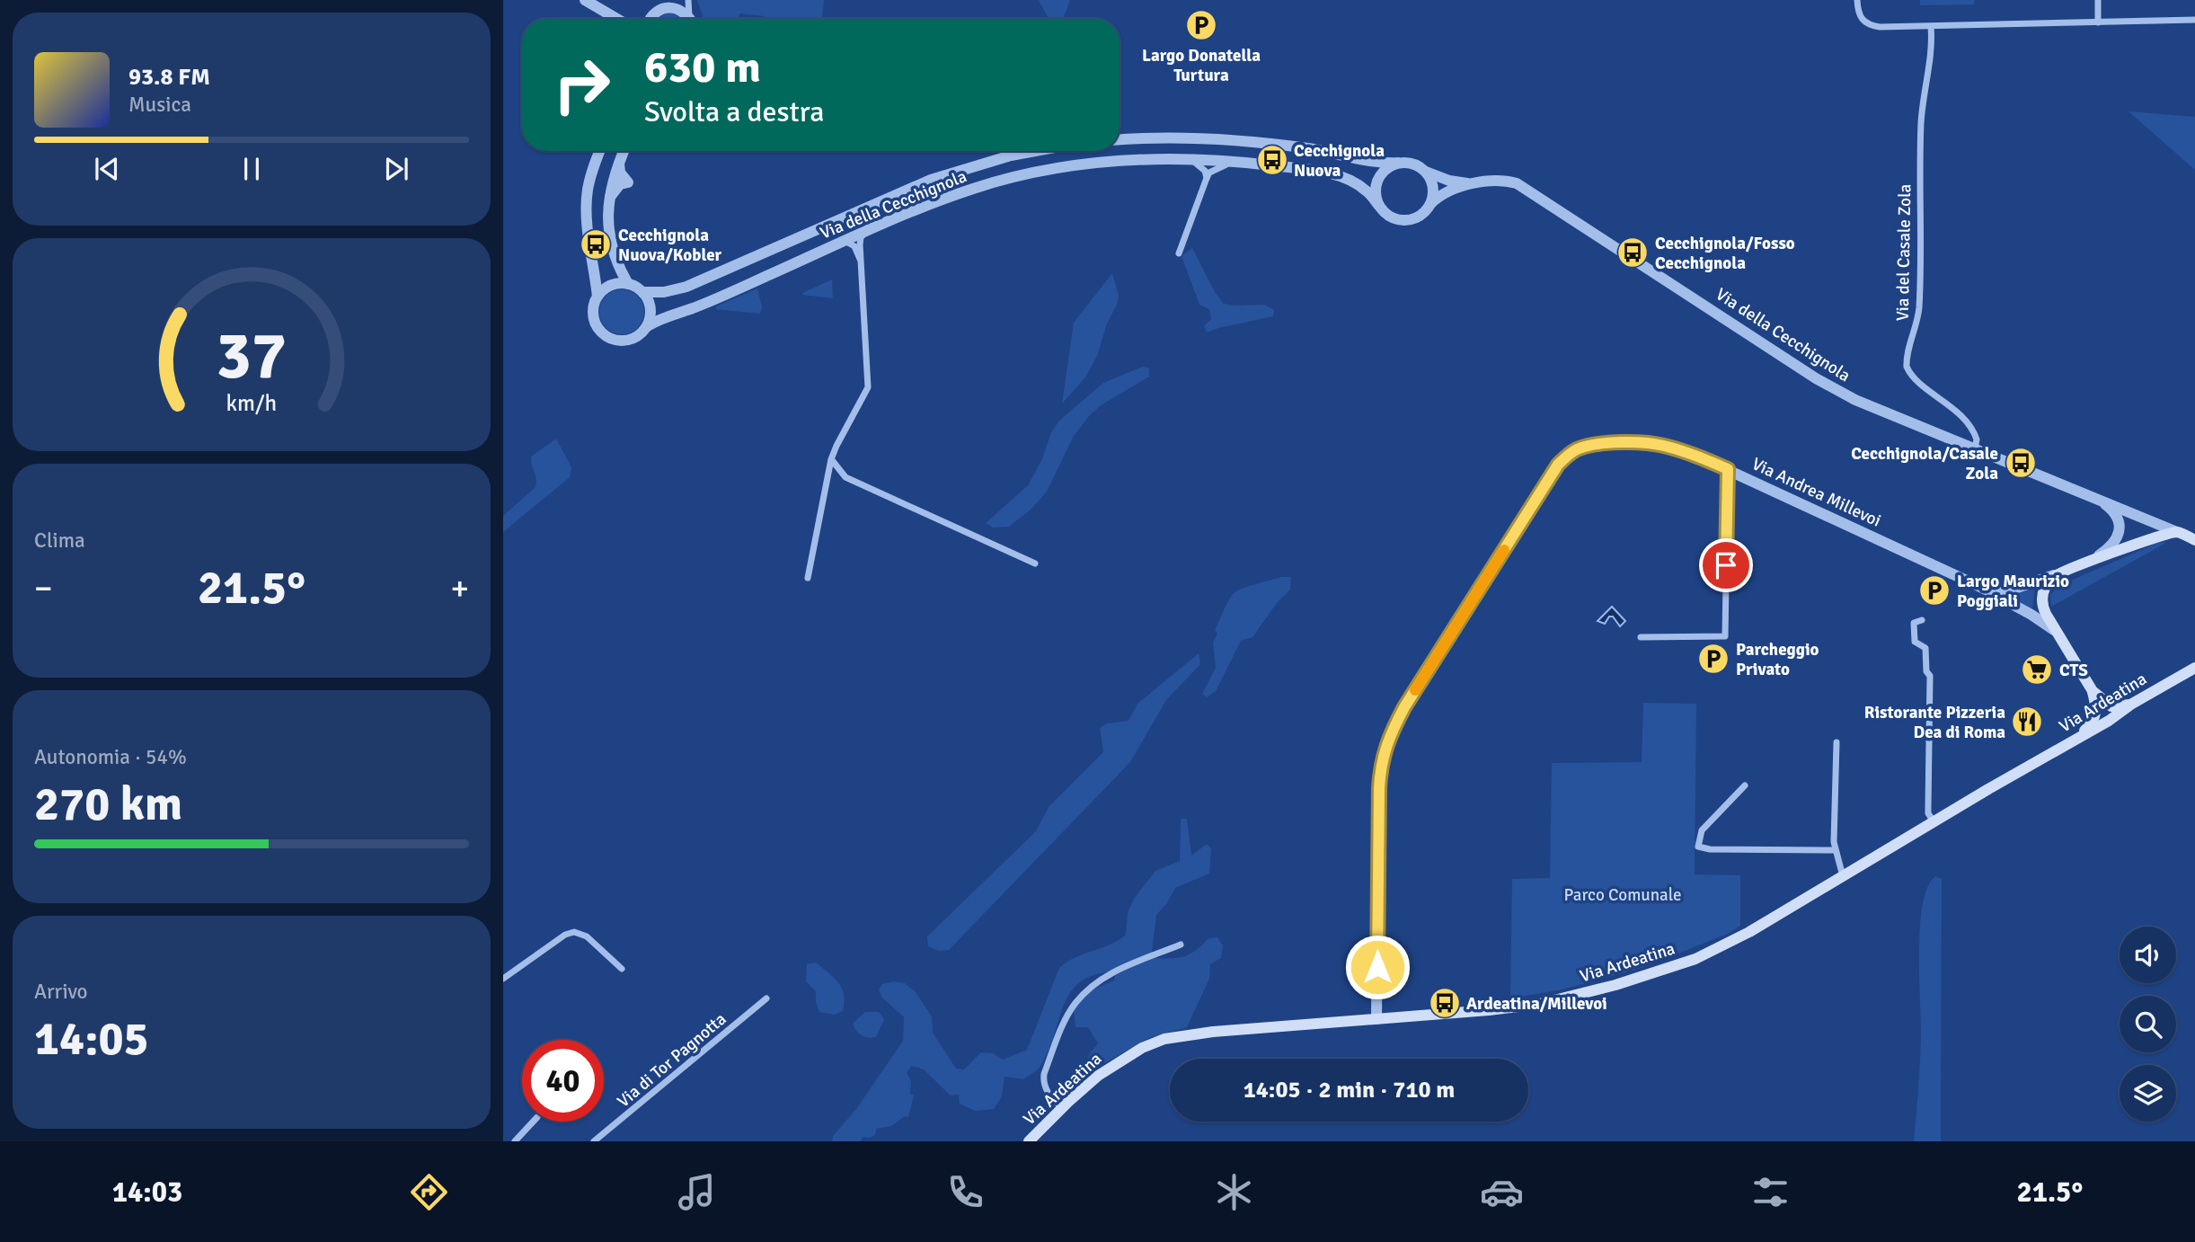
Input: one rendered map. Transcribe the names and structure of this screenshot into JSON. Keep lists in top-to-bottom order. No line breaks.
{"streets":{"main road":["Via della Cecchignola","Via Andrea Millevoi","Via Ardeatina"],"street":["Via del Casale Zola","Via di Tor Pagnotta"]},"crossings":[["Via della Cecchignola","Via del Casale Zola"],["Via Andrea Millevoi","Via Ardeatina"]],"parks":["Parco Comunale"],"places":{"parking":["Largo Donatella Turtura","Largo Maurizio Poggiali","Parcheggio Privato"],"bus stop":["Cecchignola Nuova","Cecchignola Nuova/Kobler","Cecchignola/Fosso Cecchignola","Cecchignola/Casale Zola","Ardeatina/Millevoi"],"supermarket":["CTS"],"restaurant":["Ristorante Pizzeria Dea di Roma"]},"page":{"turn":["630 m","Svolta a destra"],"song":["93.8 FM","Musica"],"tile":["Clima",["Autonomia · 54%","270 km"],["Arrivo","14:05"]],"heat":["−","21.5°","+"],"limit":"40","trip":"14:05 · 2 min · 710 m","tabs":["14:03","21.5°"],"gauge":["37","km/h"]}}
